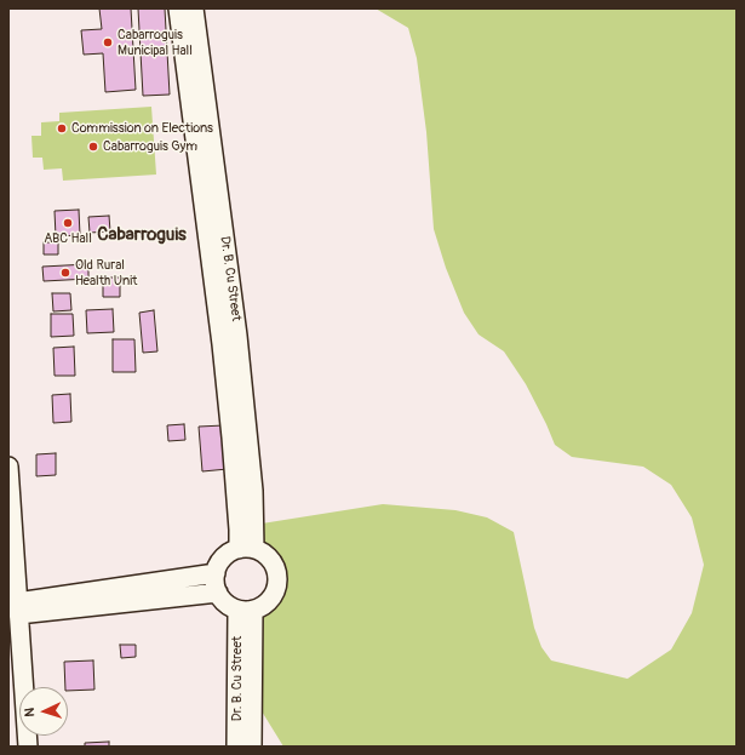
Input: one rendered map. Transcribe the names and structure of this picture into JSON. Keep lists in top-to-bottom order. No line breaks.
{"streets":{"street":["Dr. B. Cu Street"]},"districts":["Cabarroguis"],"places":["Cabarroguis Municipal Hall","Commission on Elections","Cabarroguis Gym","ABC Hall","Old Rural Health Unit"],"north":"left"}
